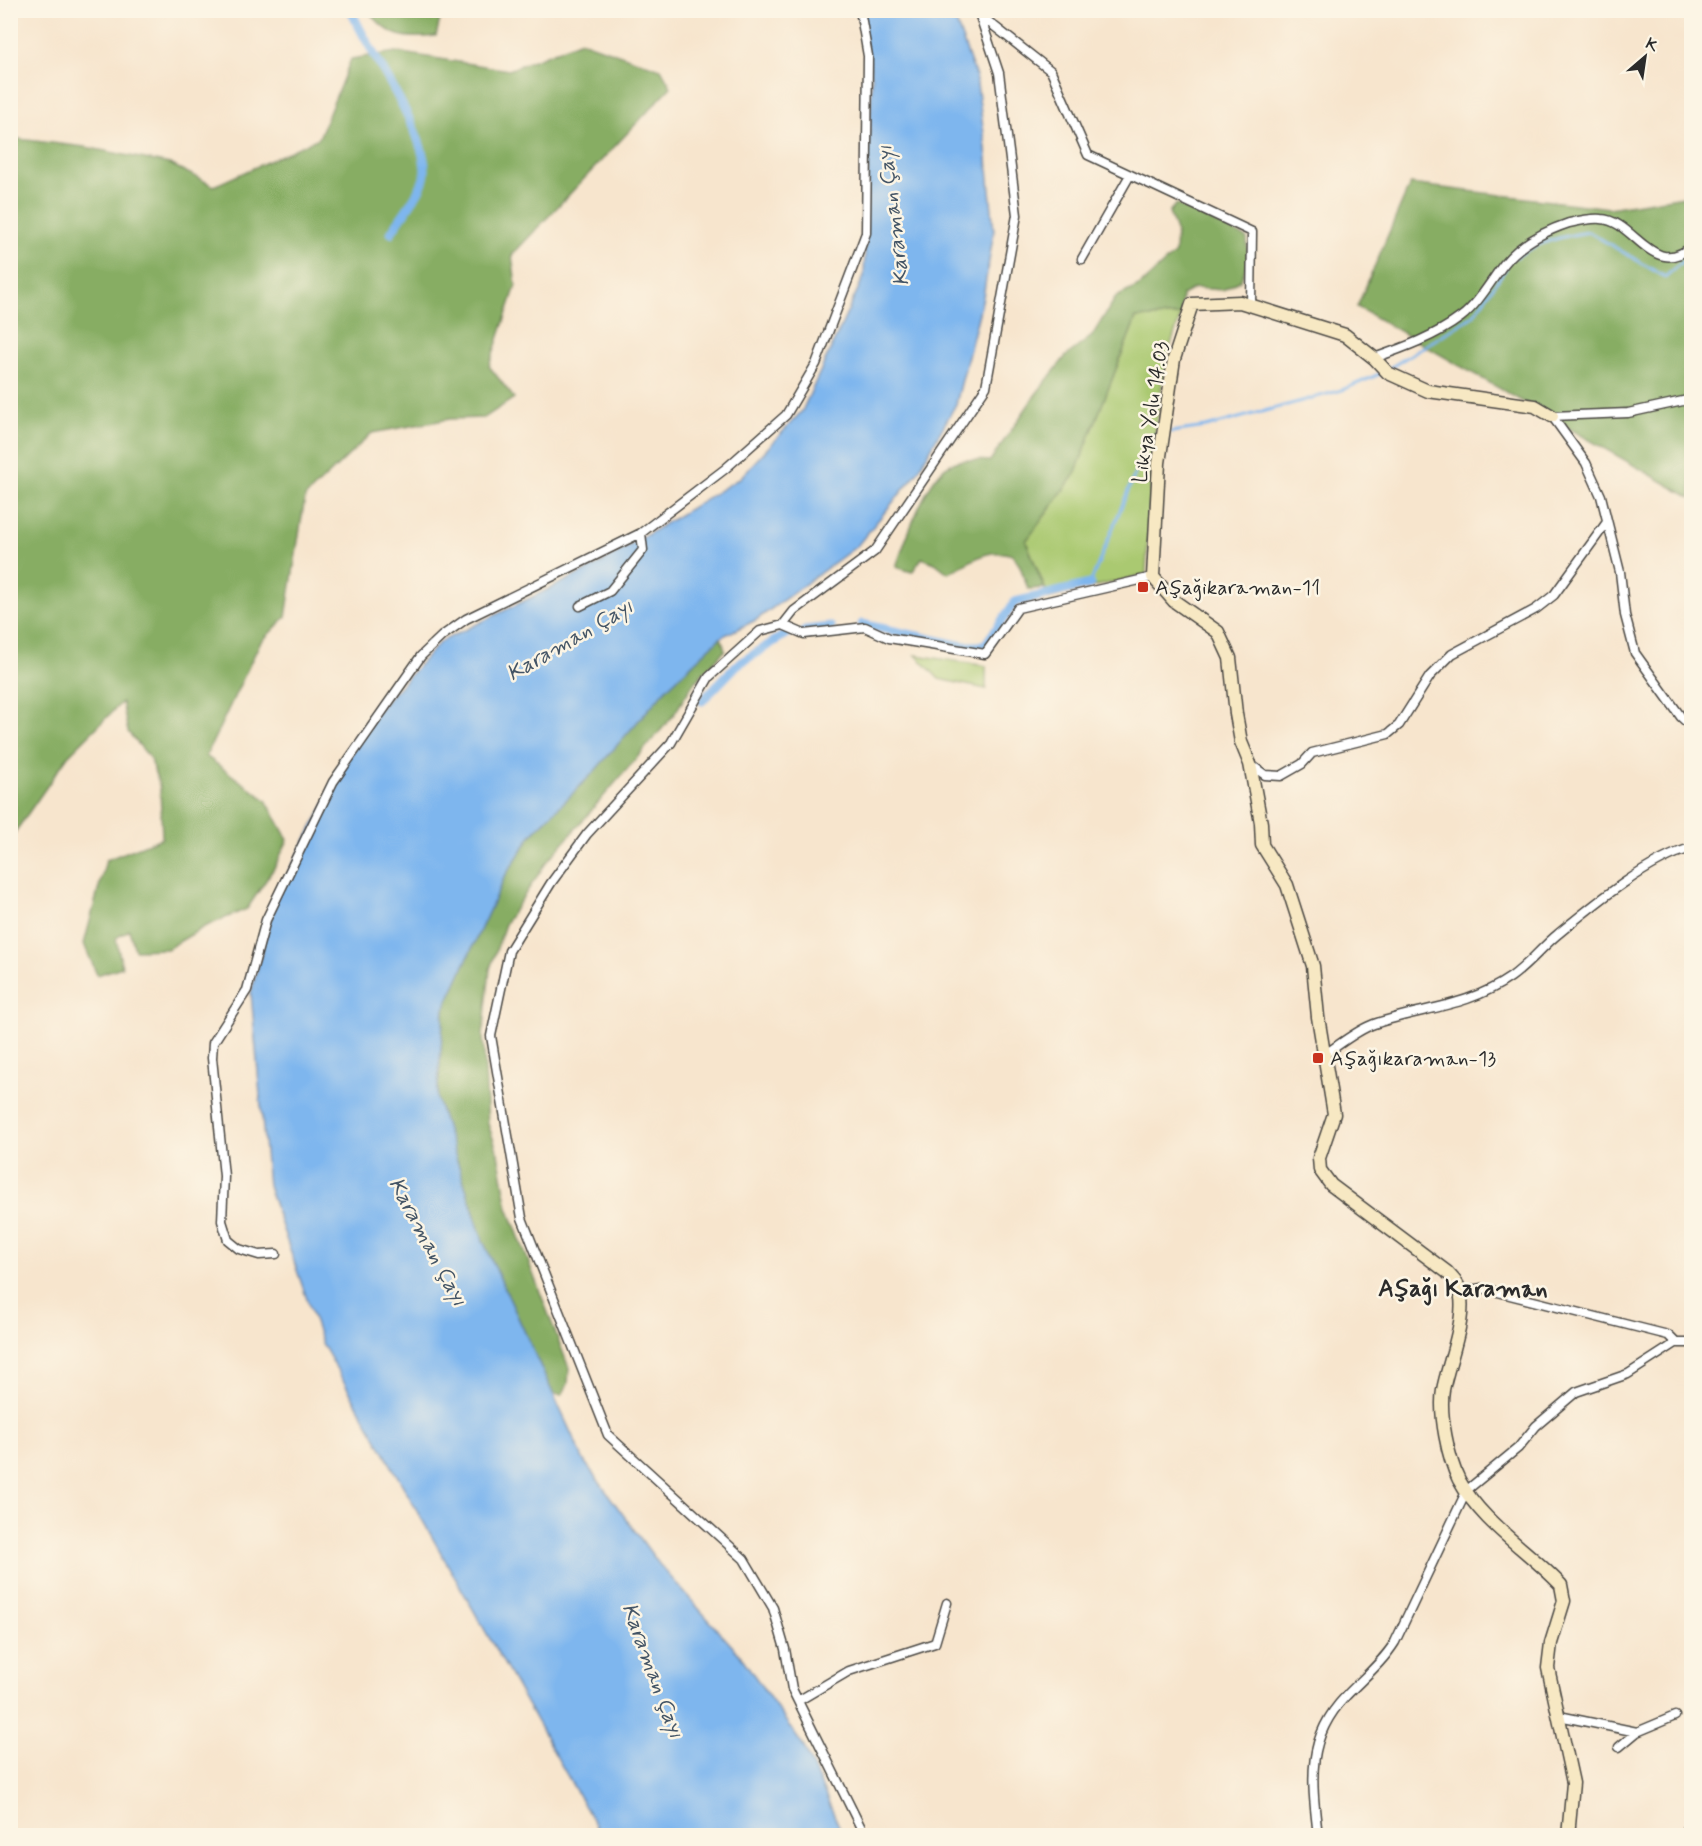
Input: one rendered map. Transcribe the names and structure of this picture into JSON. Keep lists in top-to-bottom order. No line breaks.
{"streets":{"street":["Likya Yolu 14.03"]},"districts":["Aşağı Karaman"],"water":["Karaman Çayı"],"places":{"transit":["Aşağikaraman-11","Aşağıkaraman-13"]},"north":"top right"}
